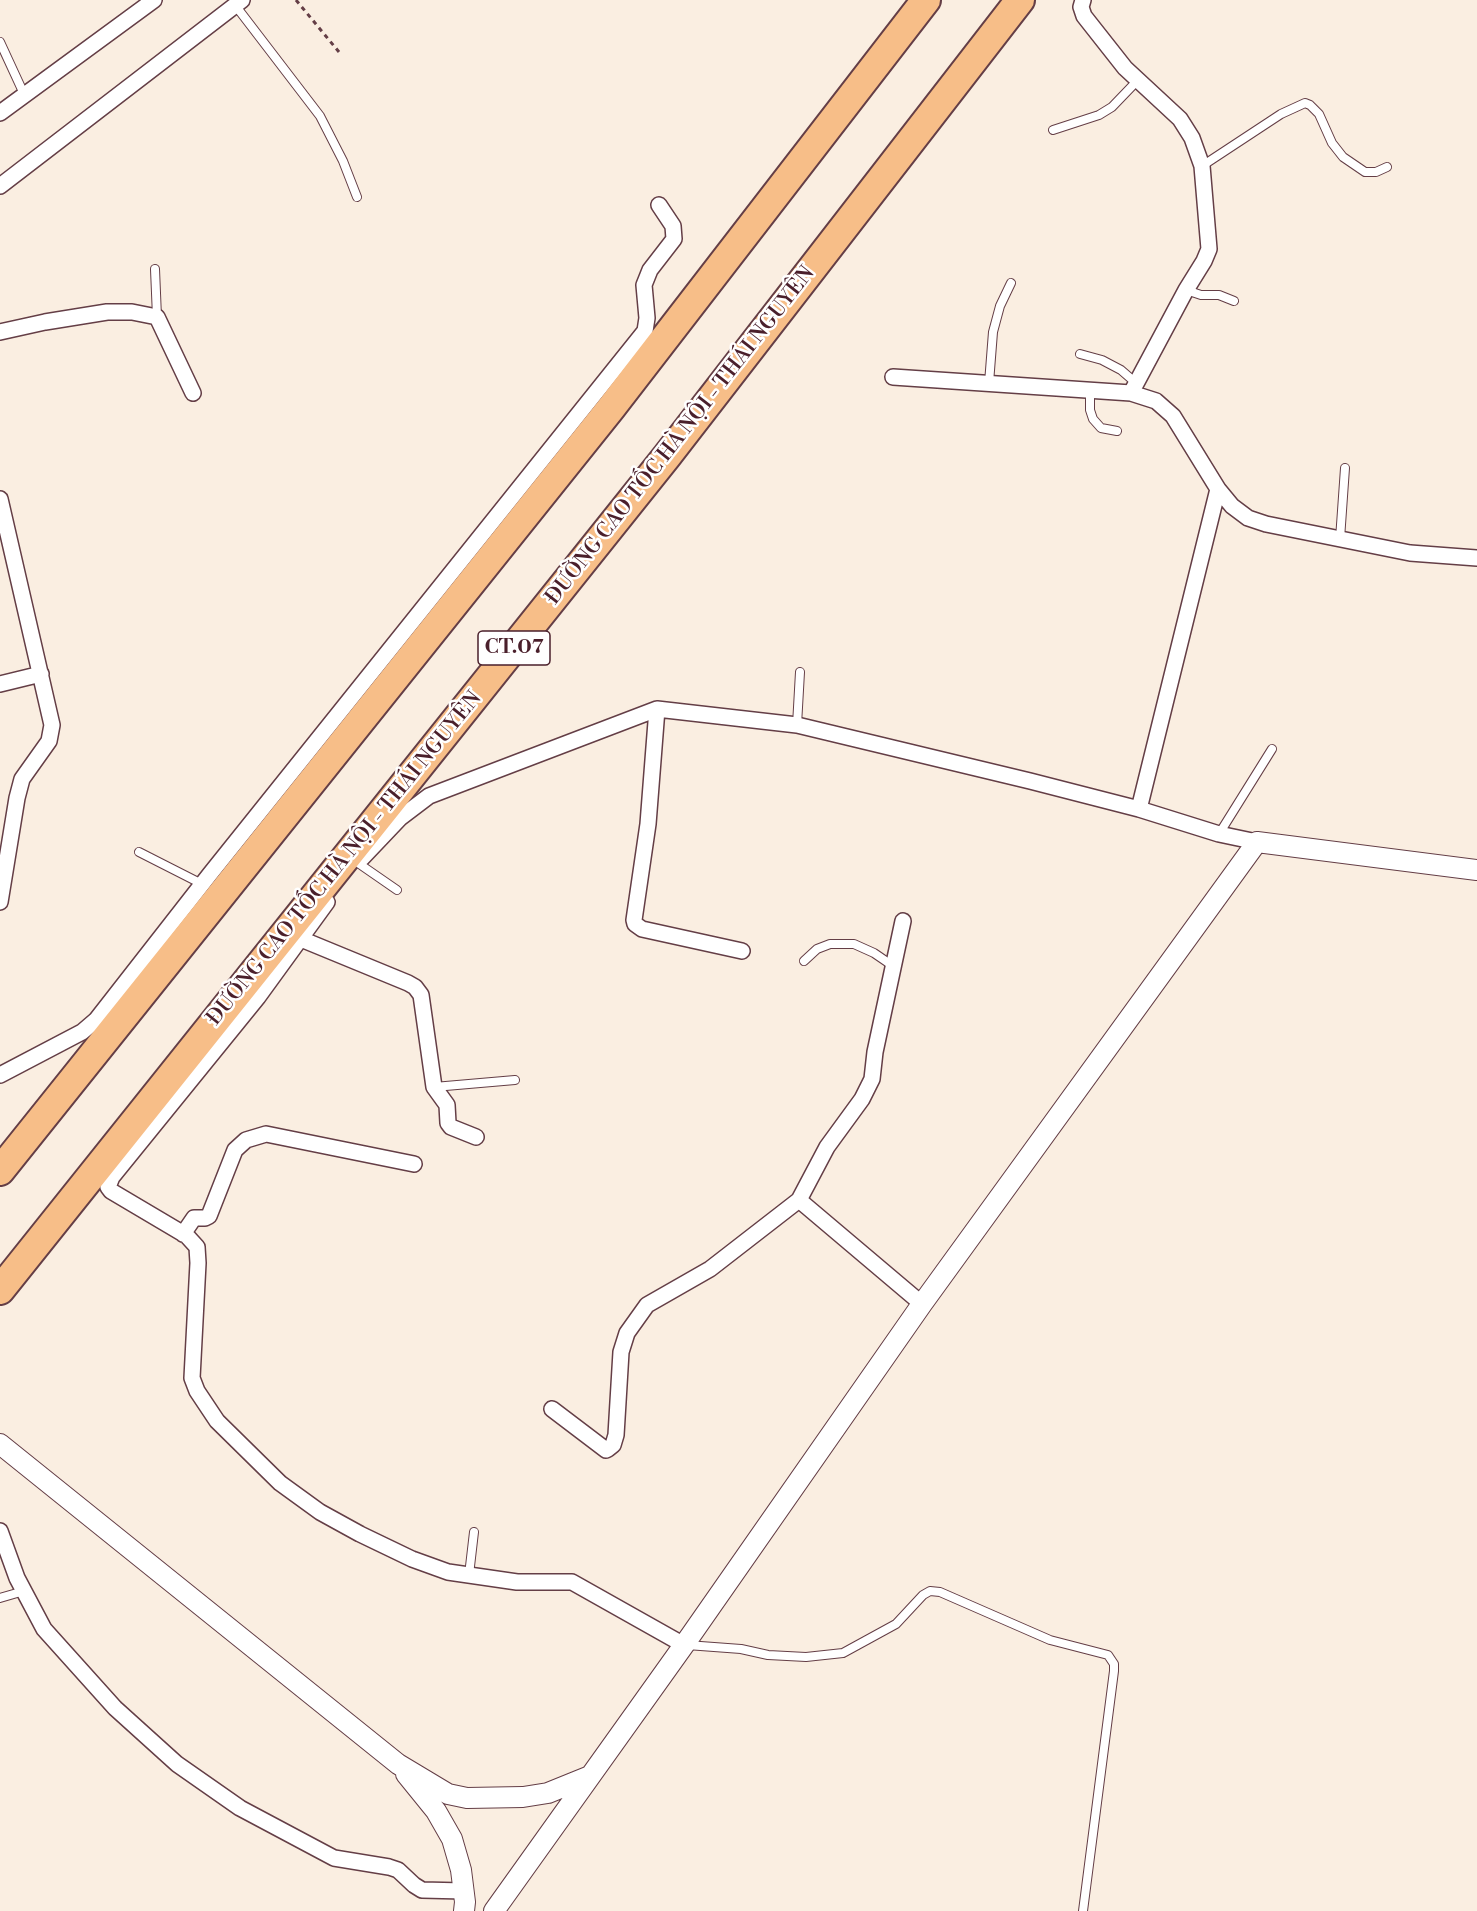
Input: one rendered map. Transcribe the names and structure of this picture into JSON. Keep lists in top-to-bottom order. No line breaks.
{"streets":{"highway":["ĐƯỜNG CAO TỐC HÀ NỘI - THÁI NGUYÊN","CT.07"]}}
